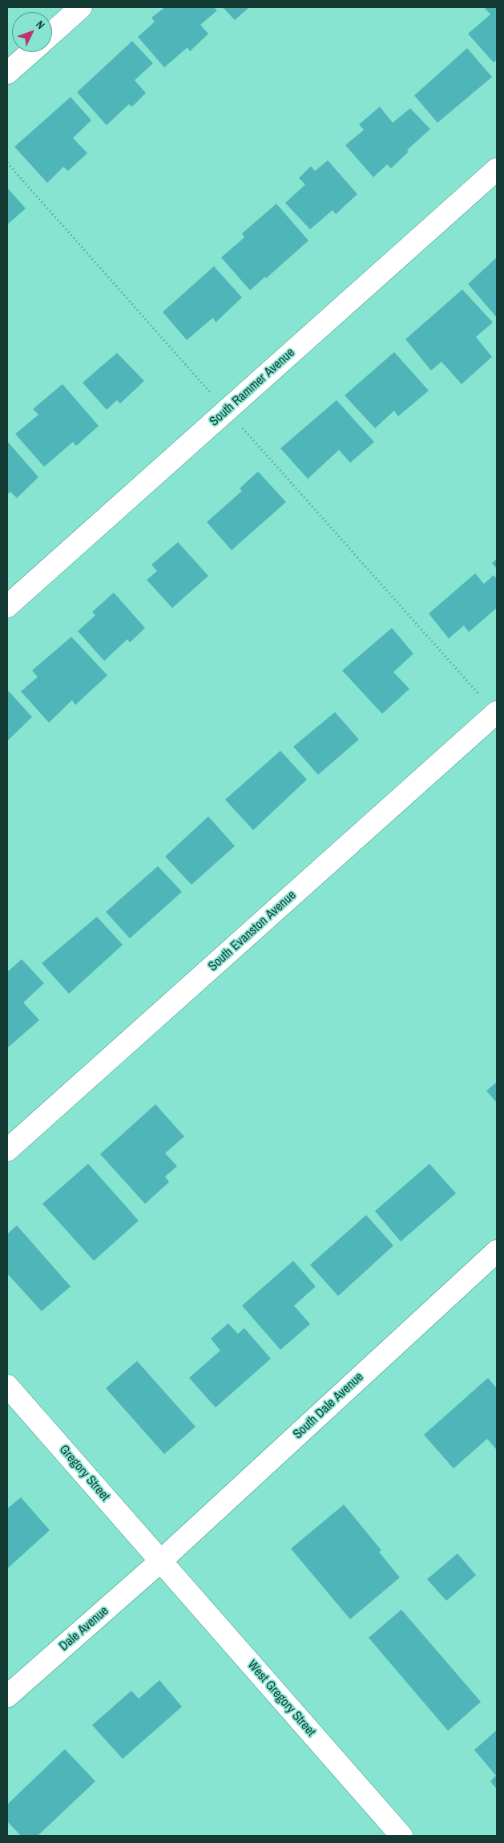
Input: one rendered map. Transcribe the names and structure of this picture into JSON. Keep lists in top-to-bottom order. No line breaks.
{"streets":{"street":["South Rammer Avenue","South Evanston Avenue","South Dale Avenue","Gregory Street","Dale Avenue","West Gregory Street"]},"crossings":[["South Dale Avenue","Gregory Street"],["South Dale Avenue","Dale Avenue"],["South Dale Avenue","West Gregory Street"],["Gregory Street","Dale Avenue"],["Gregory Street","West Gregory Street"],["Dale Avenue","West Gregory Street"]],"north":"top right"}
